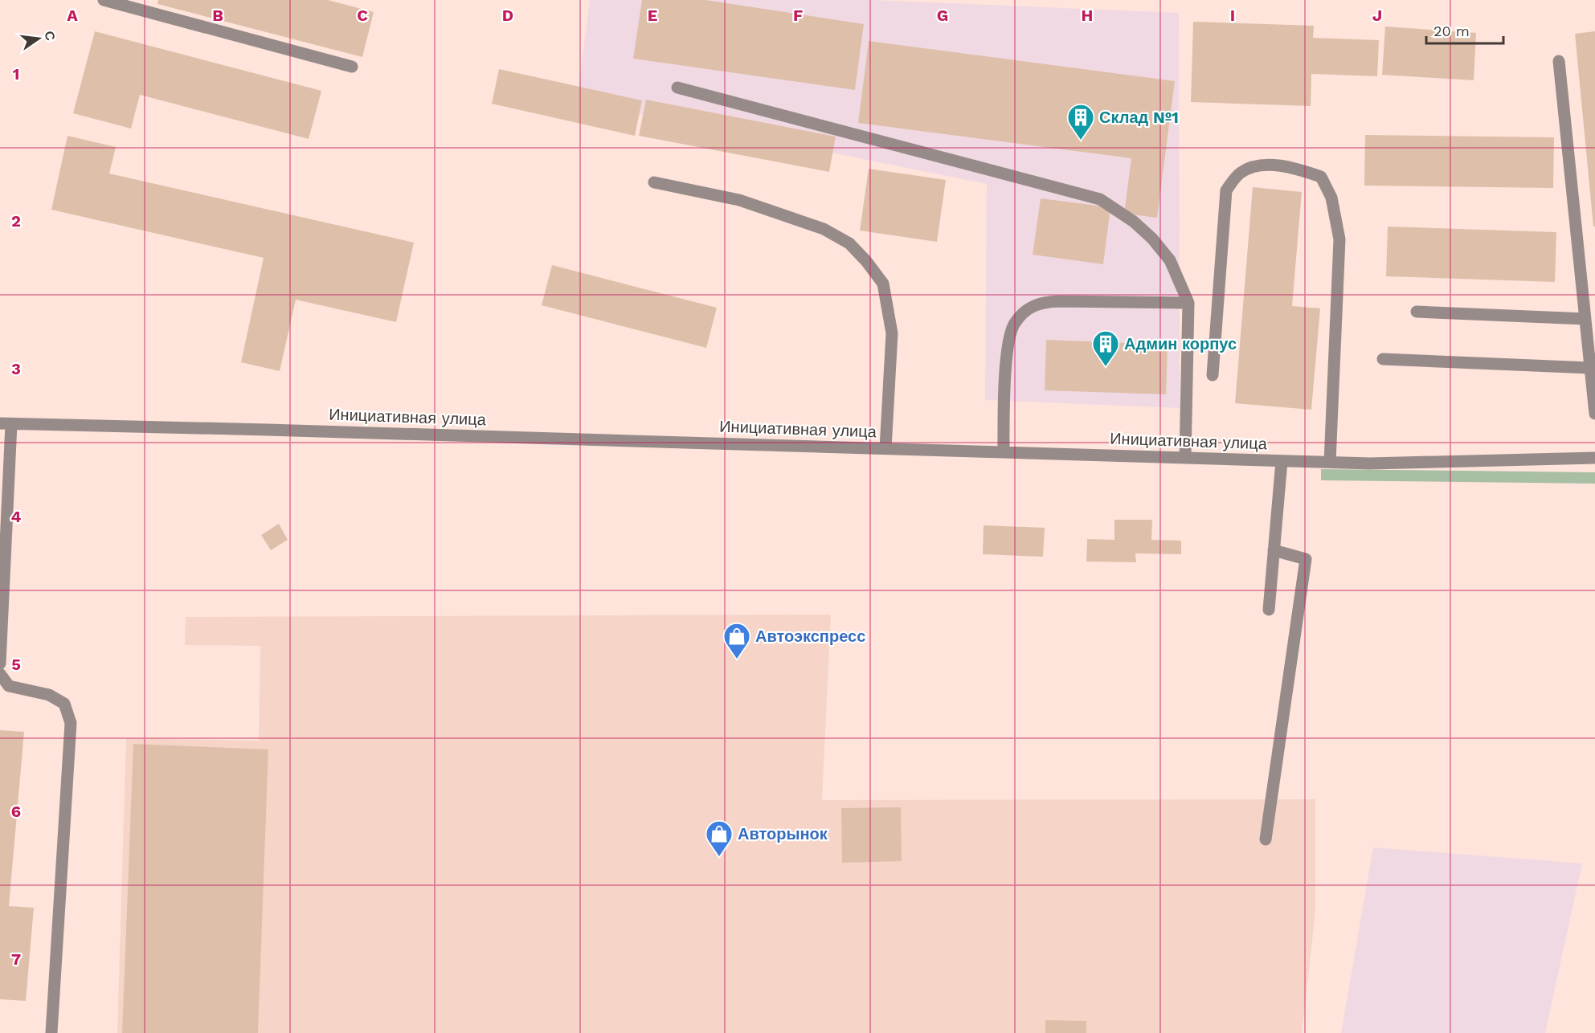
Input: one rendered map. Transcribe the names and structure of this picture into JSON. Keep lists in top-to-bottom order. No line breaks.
{"streets":{"street":["Инициативная улица"]},"places":{"building":["Склад №1","Админ корпус"],"shop":["Автоэкспресс","Авторынок"]},"scale_bar":"20 m","north":"right","grid":{"columns":["A","B","C","D","E","F","G","H","I","J"],"rows":["1","2","3","4","5","6","7"]}}
